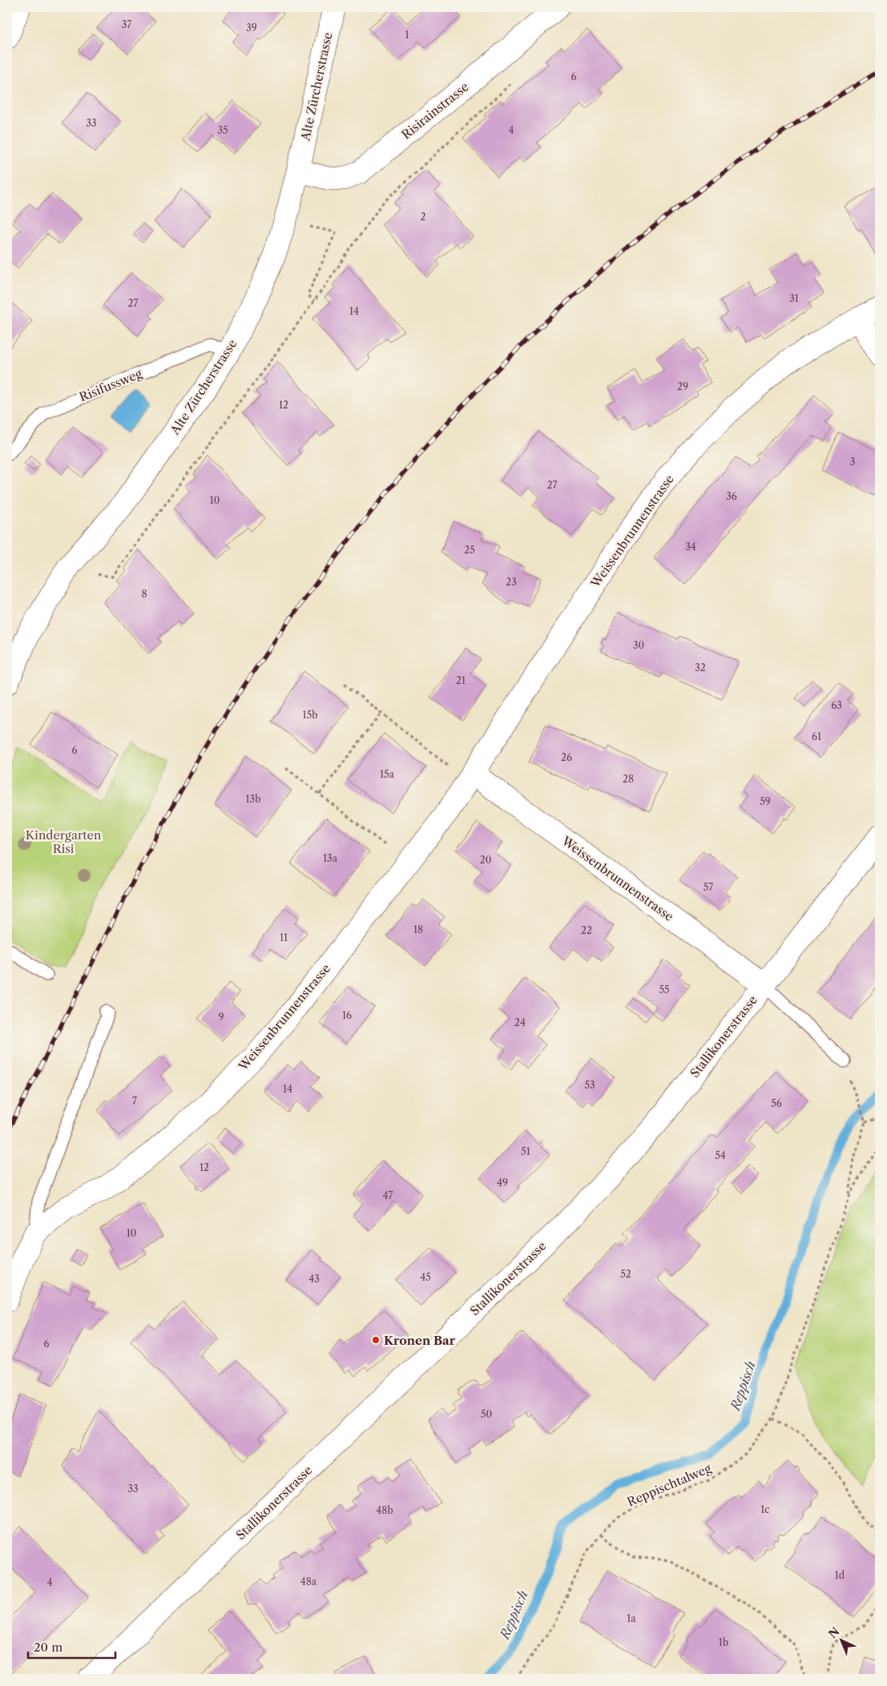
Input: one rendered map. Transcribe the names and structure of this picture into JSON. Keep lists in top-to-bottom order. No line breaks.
{"streets":{"street":["Alte Zürcherstrasse","Risirainstrasse","Weissenbrunnenstrasse","Stallikonerstrasse"],"lane":["Risifussweg"],"path":["Reppischtalweg"]},"crossings":[["Alte Zürcherstrasse","Risirainstrasse"],["Alte Zürcherstrasse","Risifussweg"],["Weissenbrunnenstrasse","Stallikonerstrasse"]],"water":["Reppisch"],"parks":["Kindergarten Risi"],"places":["Kronen Bar"],"house_numbers":["37","39","1","6","33","35","4","2","31","27","14","29","12","3","27","36","10","34","25","23","8","30","32","21","63","15b","61","6","26","15a","28","13b","59","13a","20","57","18","22","11","55","16","9","24","53","14","7","56","51","54","12","49","47","10","52","45","43","6","50","33","1c","48b","1d","48a","4","1a","1b"],"scale_bar":"20 m","north":"top left"}
